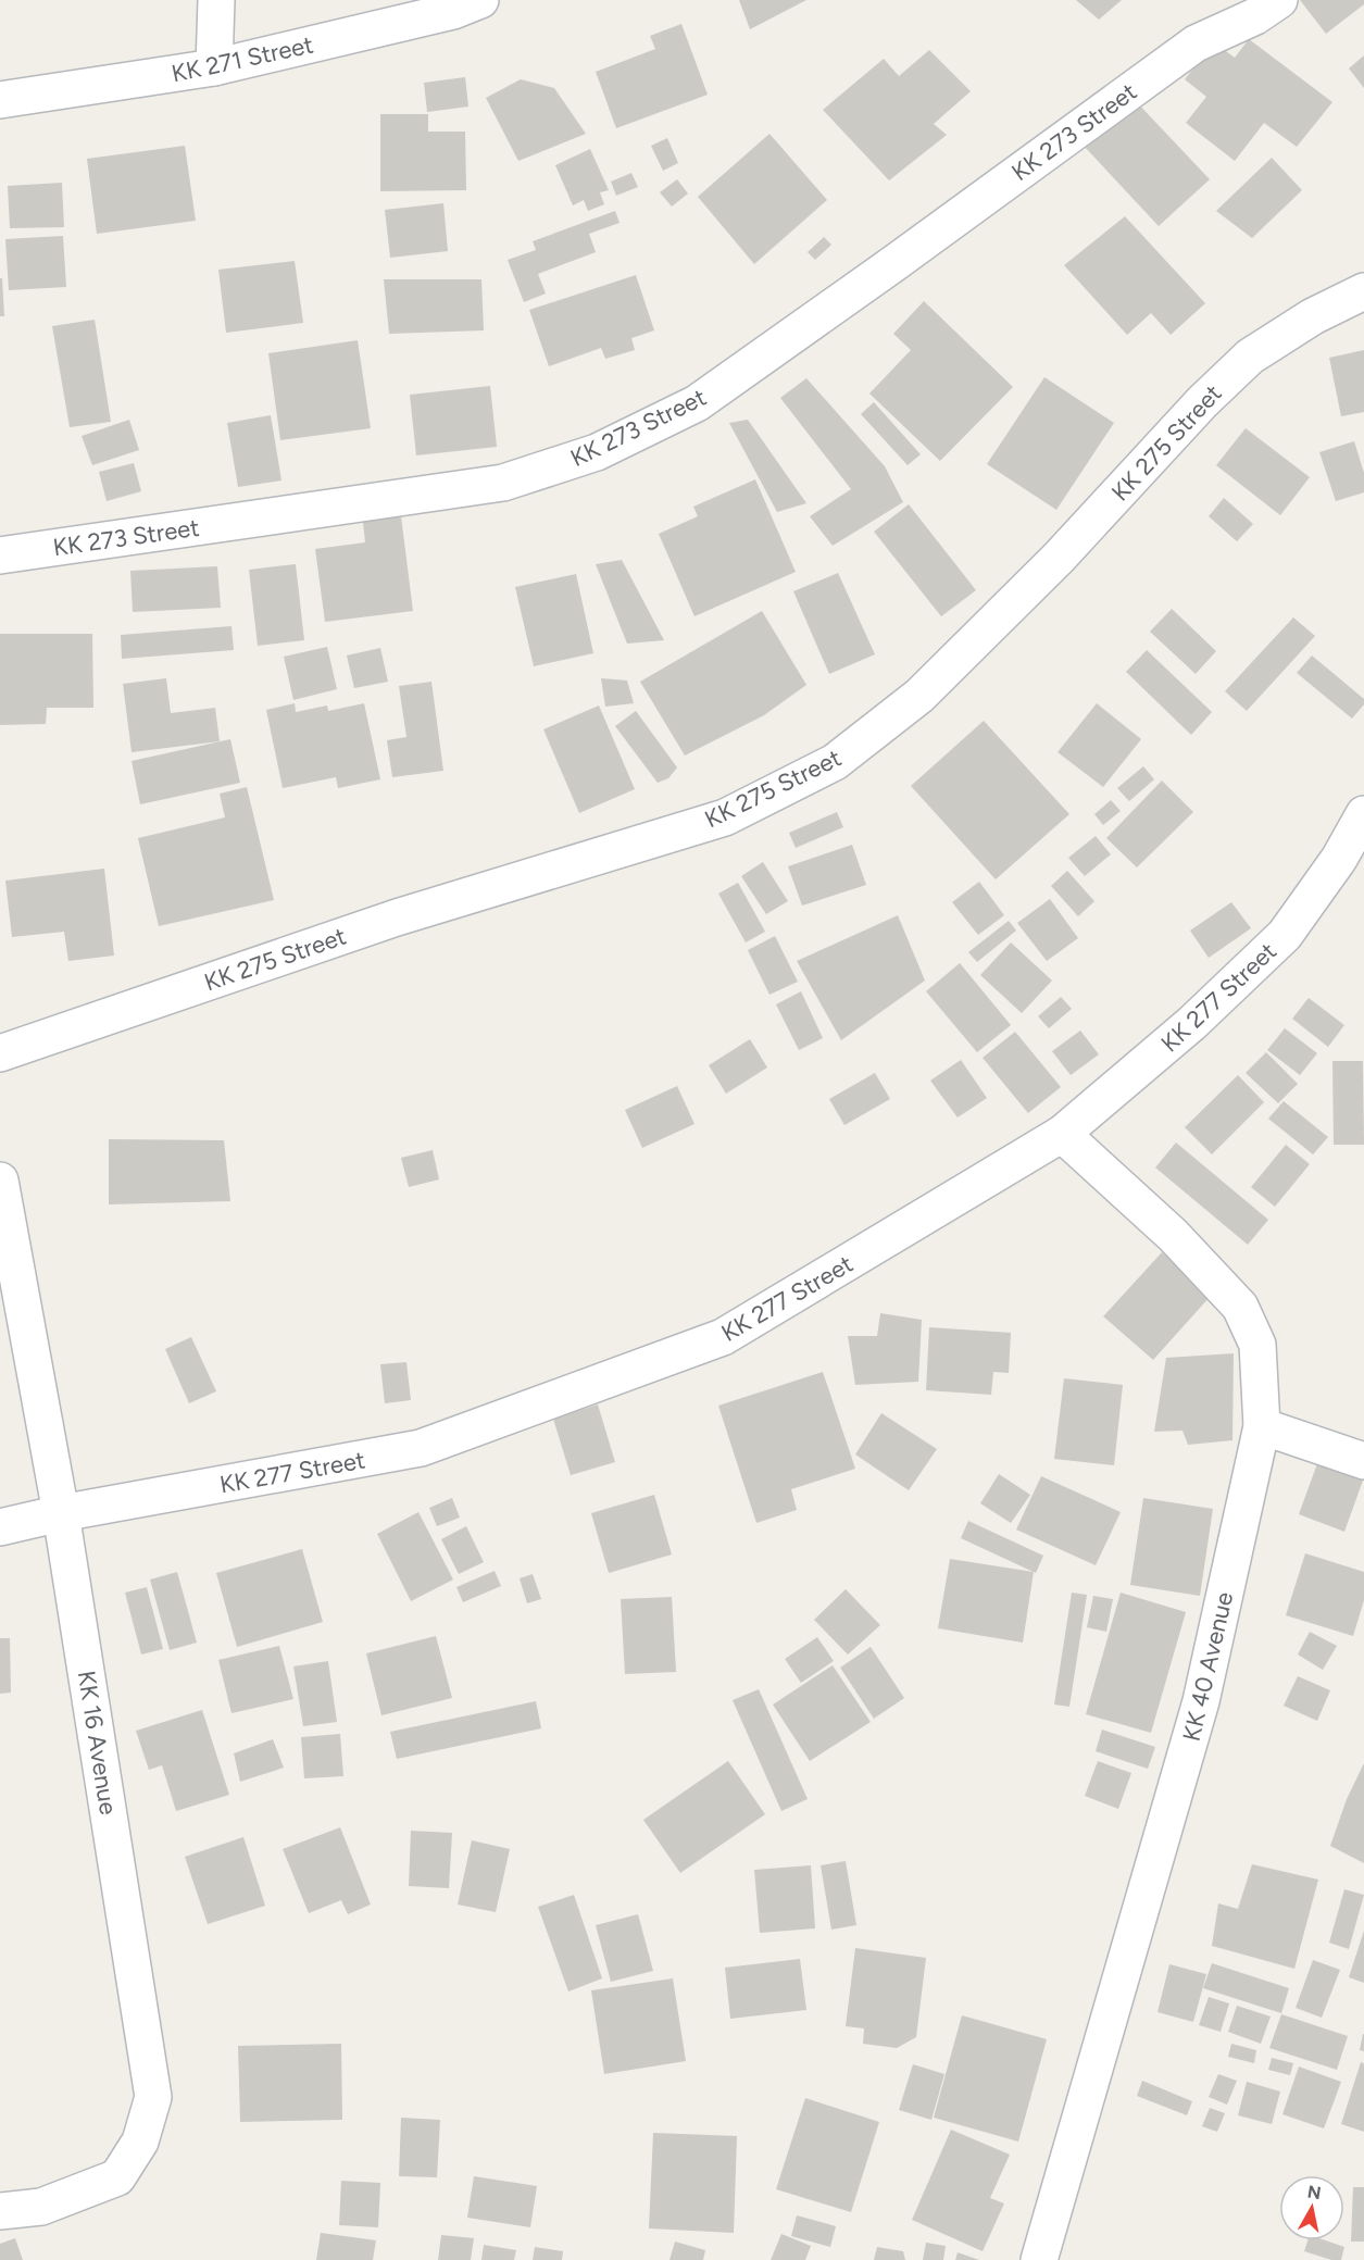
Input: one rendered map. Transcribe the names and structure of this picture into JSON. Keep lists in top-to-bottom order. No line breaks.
{"streets":{"street":["KK 271 Street","KK 273 Street","KK 275 Street","KK 277 Street","KK 40 Avenue","KK 16 Avenue"]},"crossings":[["KK 277 Street","KK 40 Avenue"],["KK 277 Street","KK 16 Avenue"]],"north":"top"}
